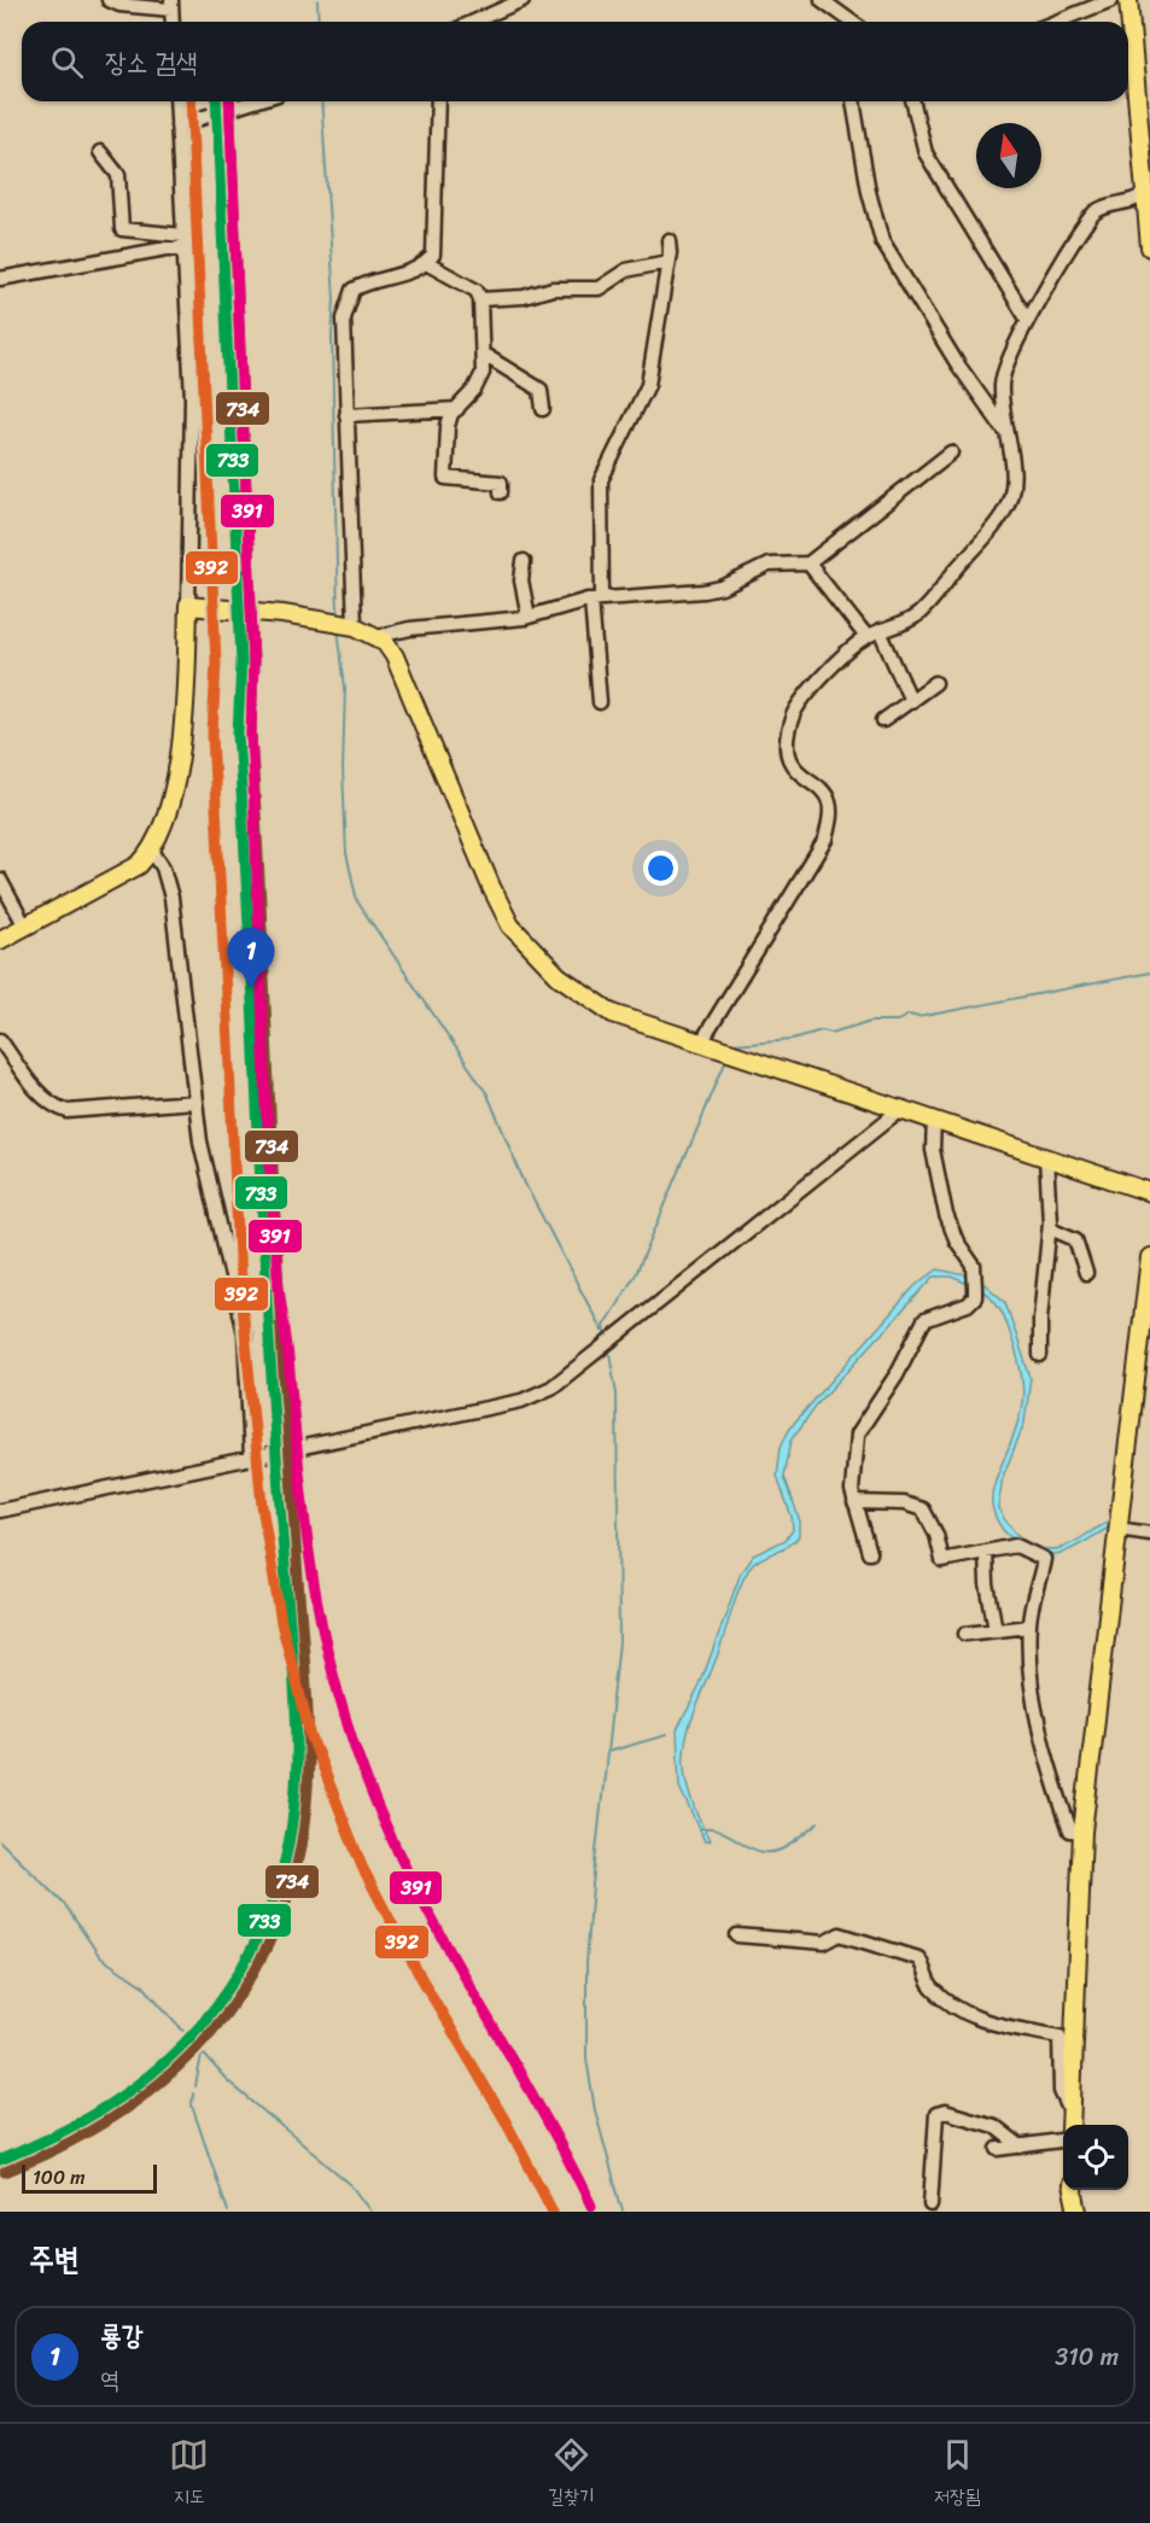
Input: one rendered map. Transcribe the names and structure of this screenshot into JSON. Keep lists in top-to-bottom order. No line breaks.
{"lines":["transit line 733","transit line 734","transit line 391","transit line 392"],"scale_bar":"100 m","north":"top","page":{"search":"장소 검색","pins":"1","scale":"100 m","heading":"주변","list":[{"mark":"1","name":"룡강","note":"역","value":"310 m"}],"nav":["지도","길찾기","저장됨"]}}
